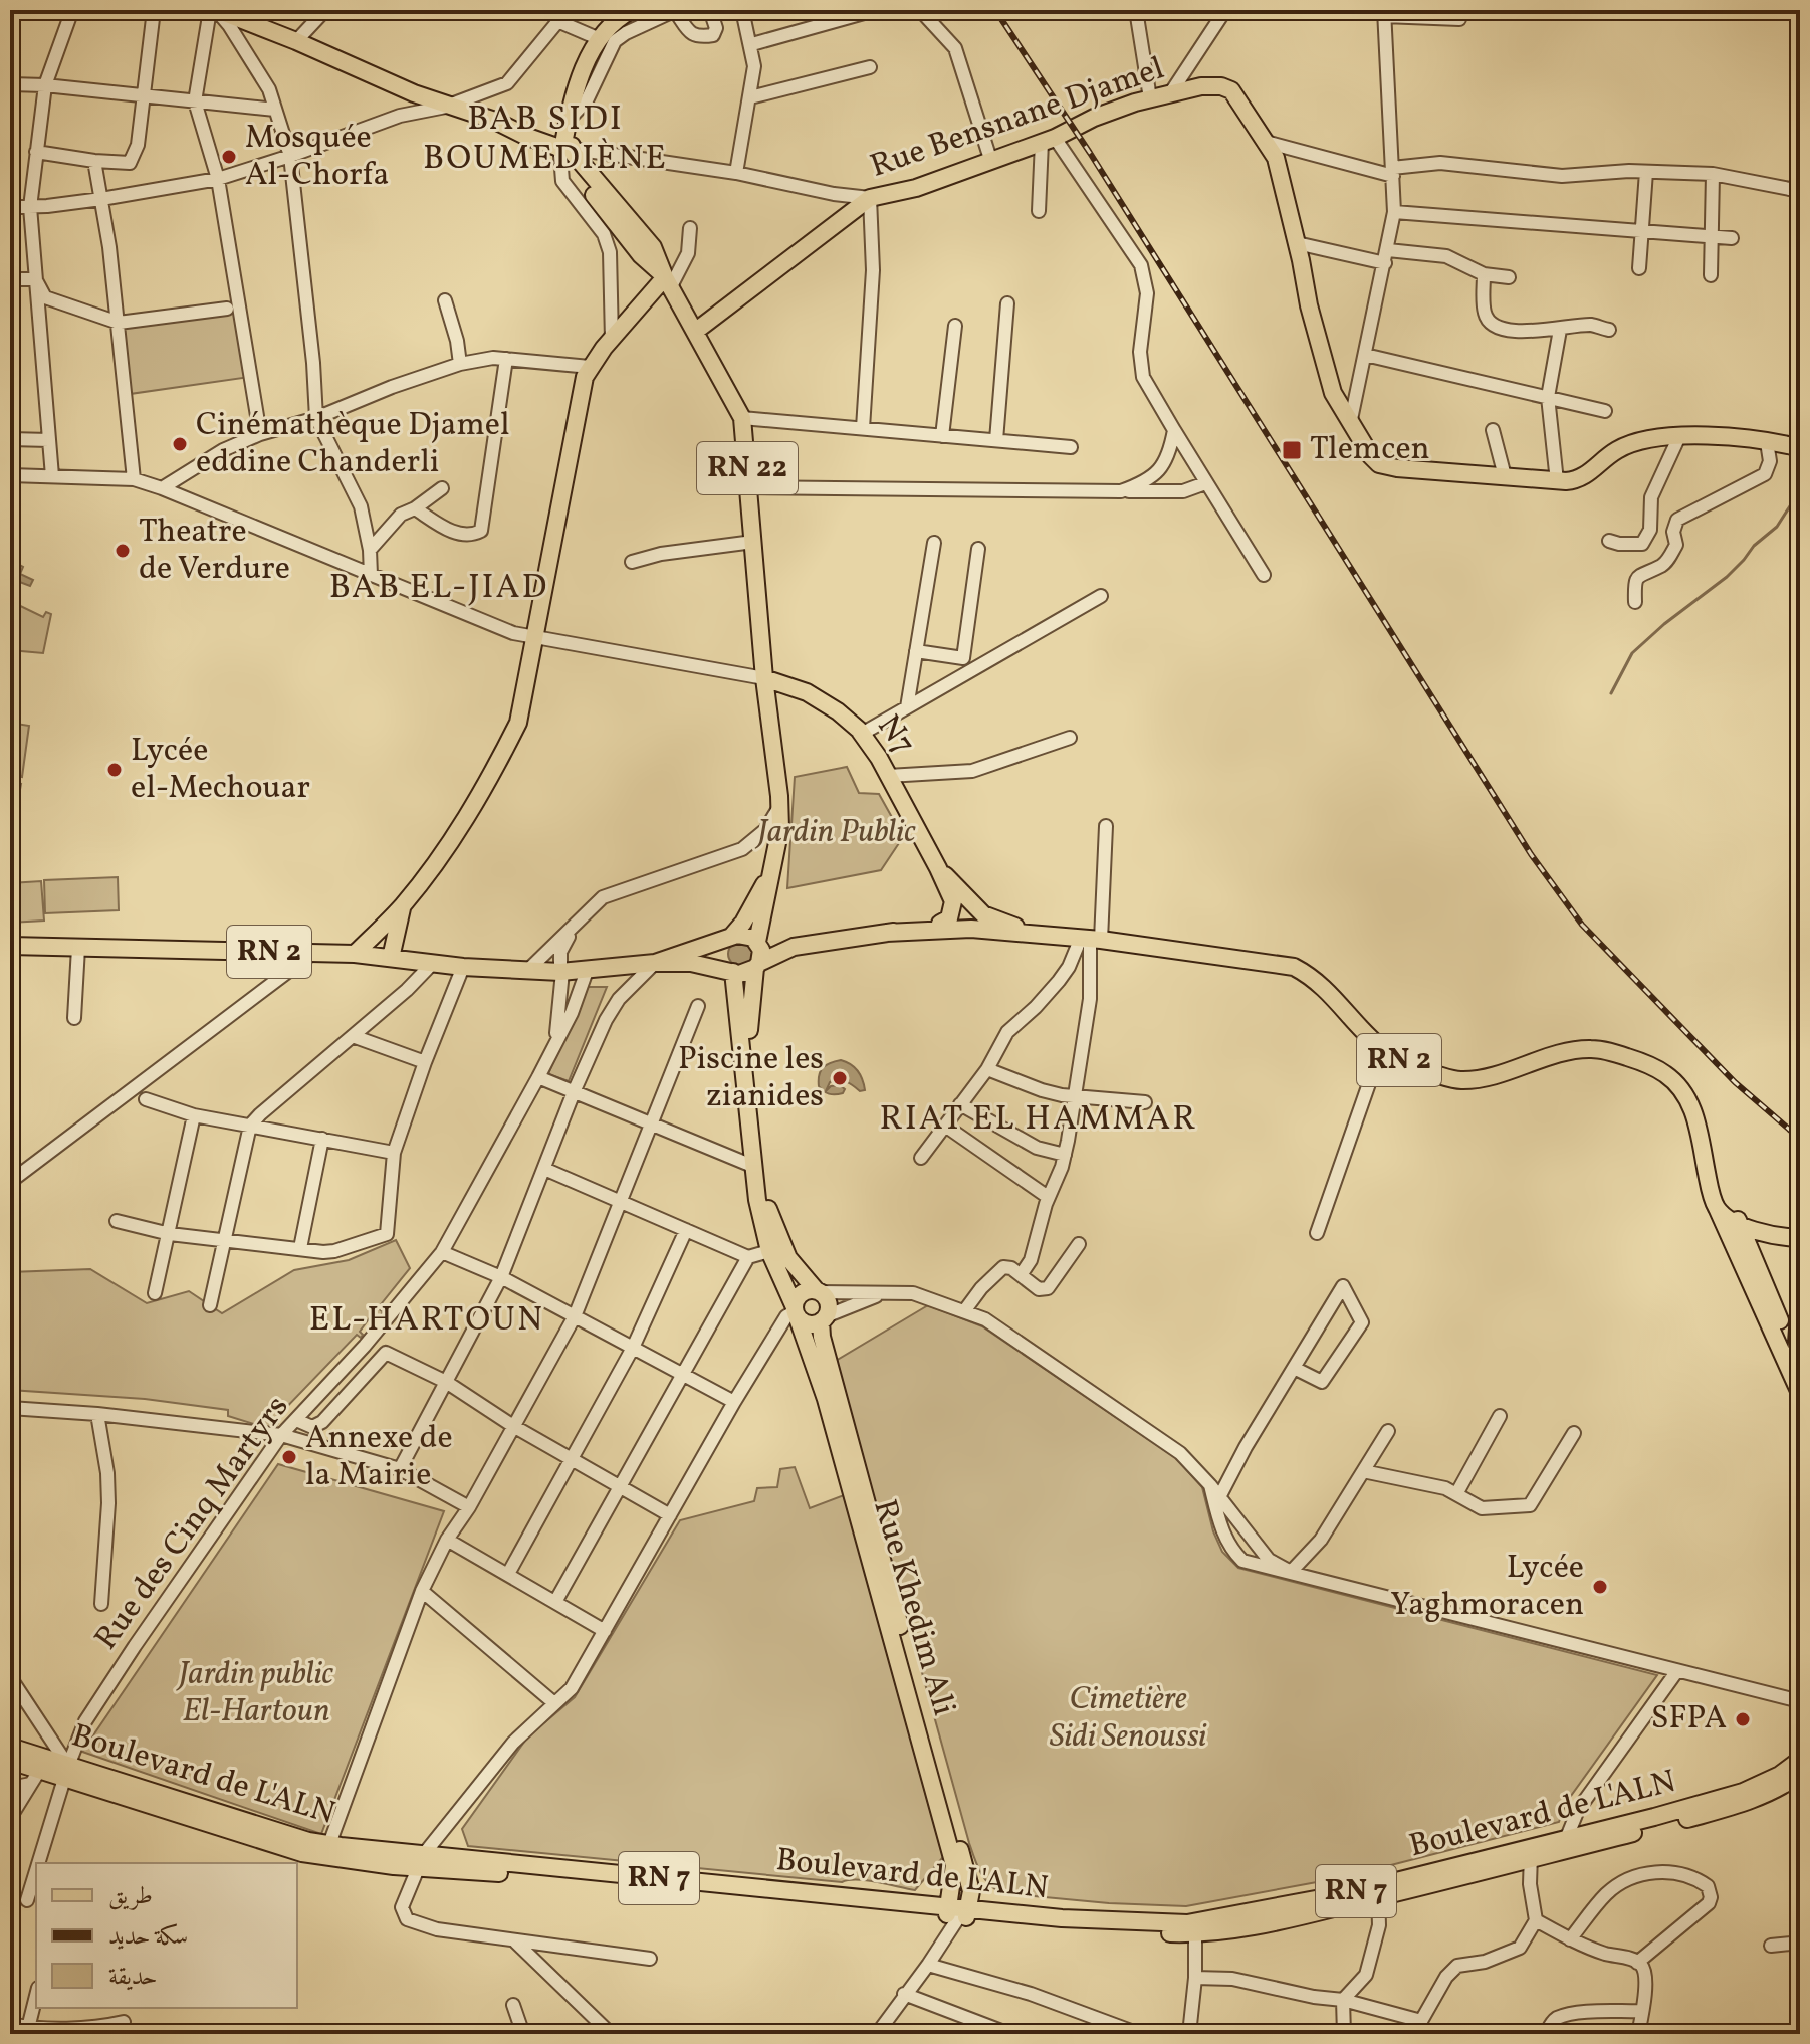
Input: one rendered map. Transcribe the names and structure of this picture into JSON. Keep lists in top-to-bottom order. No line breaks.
{"streets":{"main road":["Rue Bensnane Djamel","RN 22","N7","RN 2","Rue Khedim Ali","Boulevard de L'ALN","RN 7"],"street":["Rue des Cinq Martyrs"]},"crossings":[["Rue Bensnane Djamel","RN 22"],["RN 22","N7"],["RN 22","RN 2"],["RN 22","Rue Khedim Ali"],["RN 2","Rue des Cinq Martyrs"],["RN 2","Rue Khedim Ali"],["Rue des Cinq Martyrs","Boulevard de L'ALN"],["Rue des Cinq Martyrs","RN 7"],["Rue Khedim Ali","Boulevard de L'ALN"],["Boulevard de L'ALN","RN 7"]],"districts":["BAB SIDI BOUMEDIÈNE","BAB EL-JIAD","RIAT EL HAMMAR","EL-HARTOUN"],"parks":["Jardin Public","Jardin public El-Hartoun","Cimetière Sidi Senoussi"],"places":{"other":["Mosquée Al-Chorfa","Cinémathèque Djamel eddine Chanderli","Theatre de Verdure","Lycée el-Mechouar","Piscine les zianides","Annexe de la Mairie","Lycée Yaghmoracen","SFPA"],"transit":["Tlemcen"]},"legend":["طريق","سكة حديد","حديقة"]}
